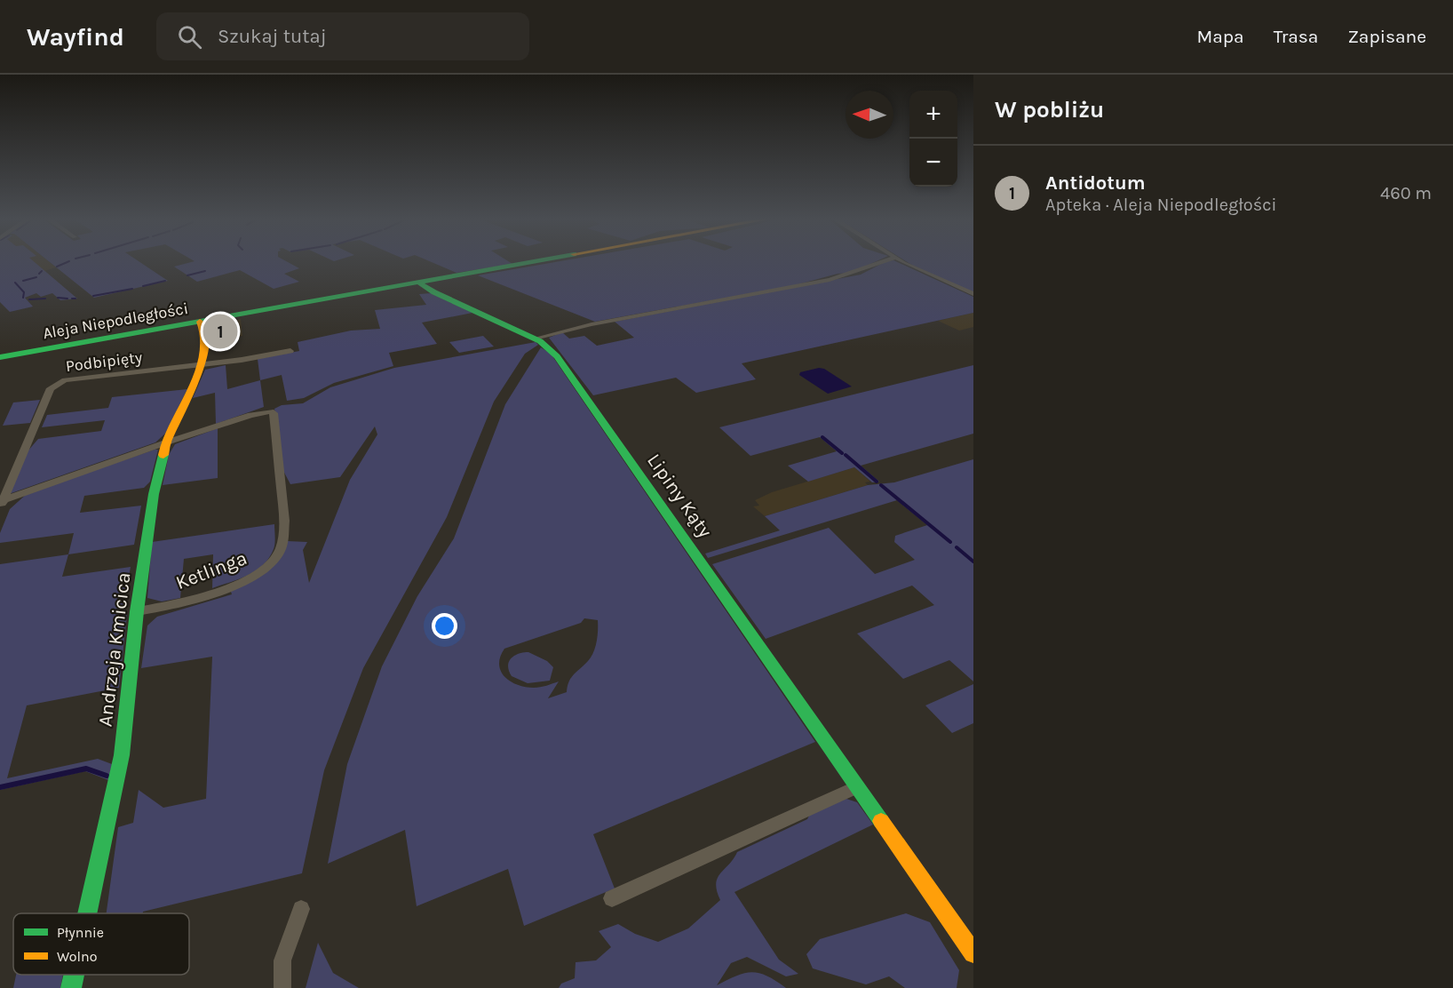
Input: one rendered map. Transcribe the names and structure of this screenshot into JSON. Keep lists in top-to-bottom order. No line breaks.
{"streets":{"street":["Aleja Niepodległości","Podbipięty","Lipiny Kąty","Ketlinga","Andrzeja Kmicica"]},"crossings":[["Aleja Niepodległości","Lipiny Kąty"],["Aleja Niepodległości","Andrzeja Kmicica"],["Podbipięty","Andrzeja Kmicica"],["Ketlinga","Andrzeja Kmicica"]],"legend":["Płynnie","Wolno"],"north":"left","page":{"header":"Wayfind","search":"Szukaj tutaj","nav":["Mapa","Trasa","Zapisane"],"heading":"W pobliżu","map_buttons":["+","−"],"list":[{"mark":"1","name":"Antidotum","note":"Apteka · Aleja Niepodległości","value":"460 m"}],"pins":"1"}}
